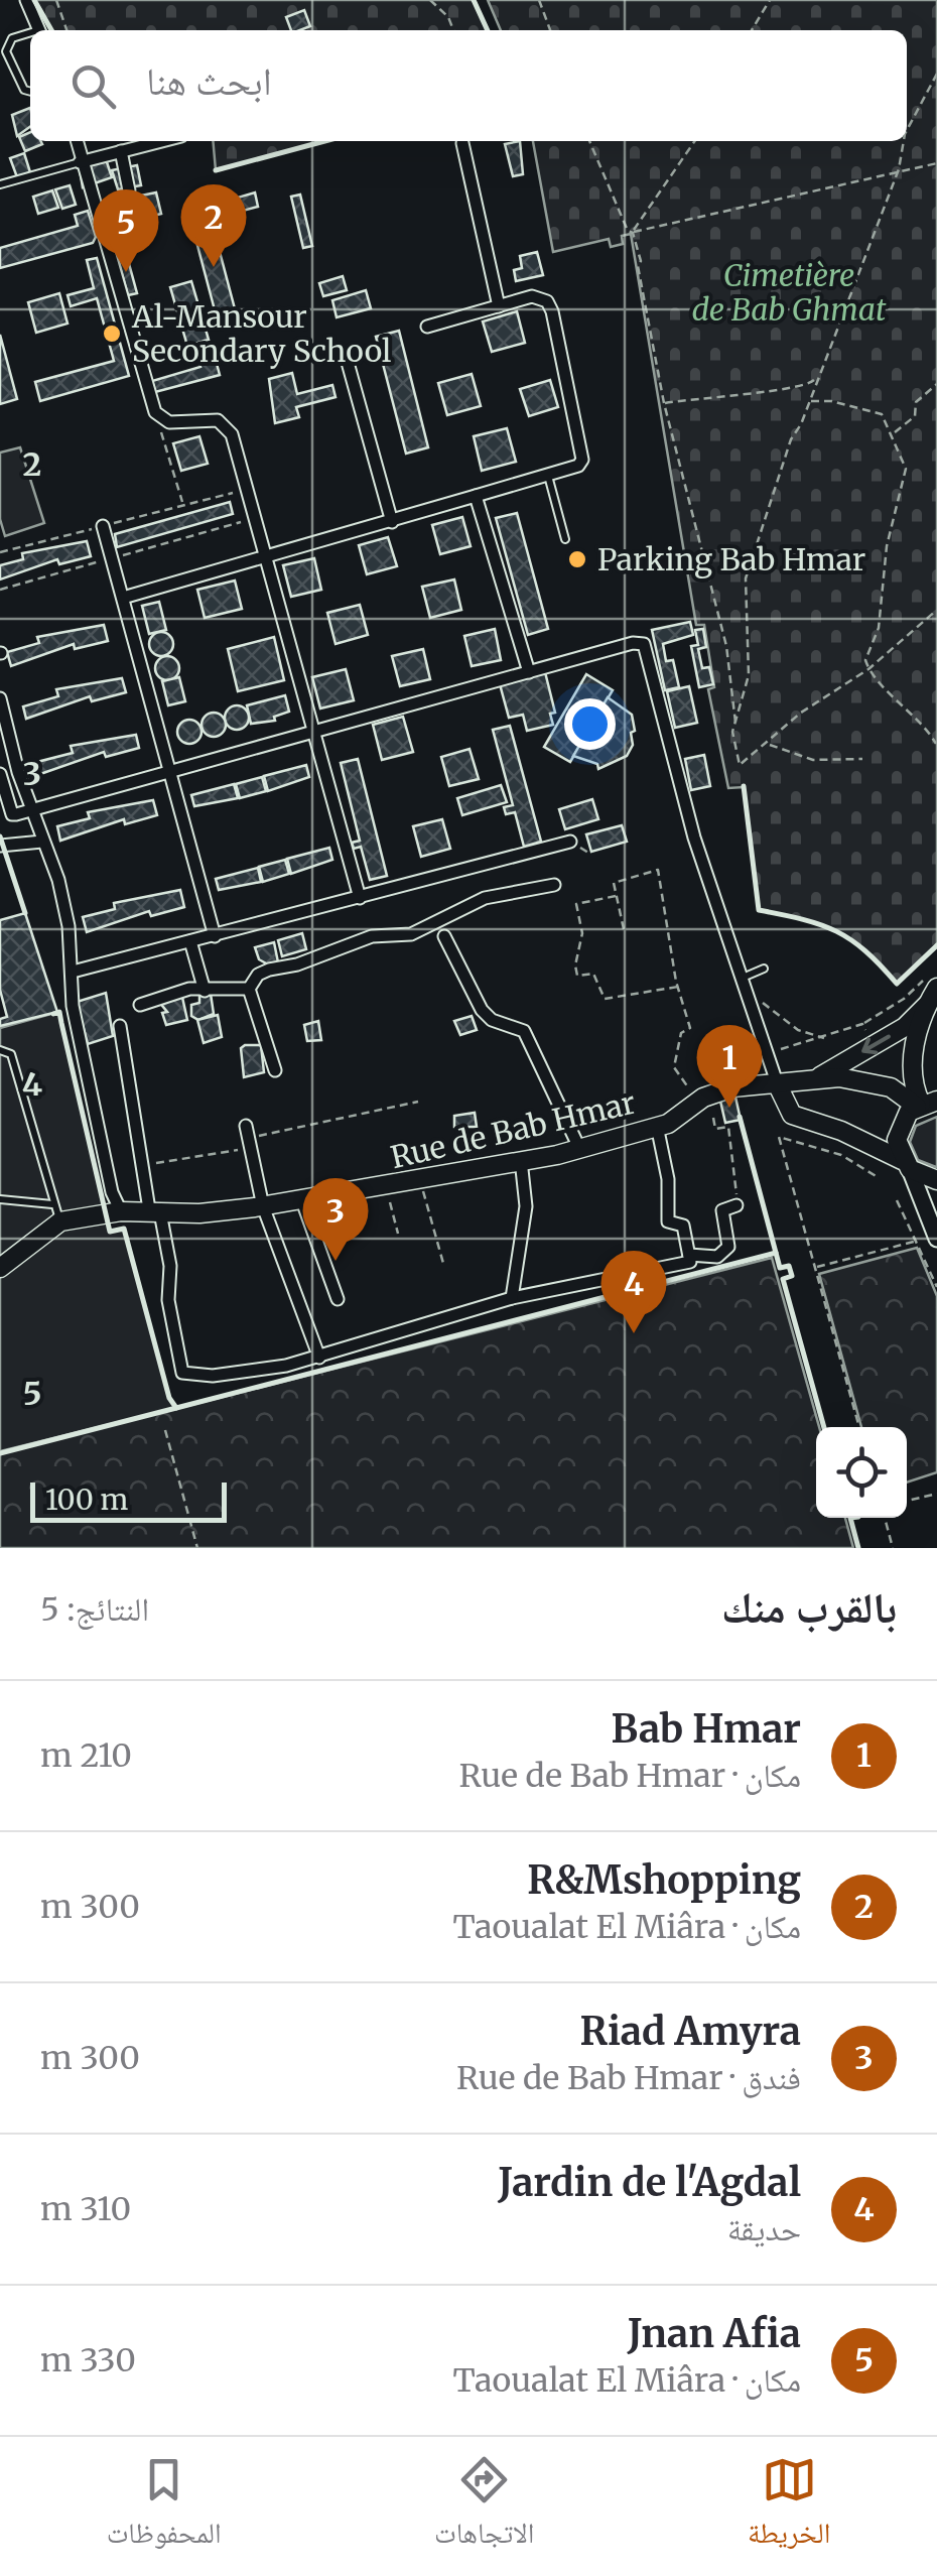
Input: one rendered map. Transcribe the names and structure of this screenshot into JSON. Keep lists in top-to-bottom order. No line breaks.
{"streets":{"main road":["Rue de Bab Hmar"]},"parks":["Cimetière de Bab Ghmat"],"places":["Al-Mansour Secondary School","Parking Bab Hmar"],"scale_bar":"100 m","page":{"search":"ابحث هنا","pins":["2","5","1","3","4"],"scale":"100 m","heading":["بالقرب منك","النتائج: 5"],"list":[{"mark":"1","name":"Bab Hmar","note":"مكان · Rue de Bab Hmar","value":"210 m"},{"mark":"2","name":"R&Mshopping","note":"مكان · Taoualat El Miâra","value":"300 m"},{"mark":"3","name":"Riad Amyra","note":"فندق · Rue de Bab Hmar","value":"300 m"},{"mark":"4","name":"Jardin de l'Agdal","note":"حديقة","value":"310 m"},{"mark":"5","name":"Jnan Afia","note":"مكان · Taoualat El Miâra","value":"330 m"}],"nav":["الخريطة","الاتجاهات","المحفوظات"]},"grid":{"rows":["2","3","4","5"]}}
